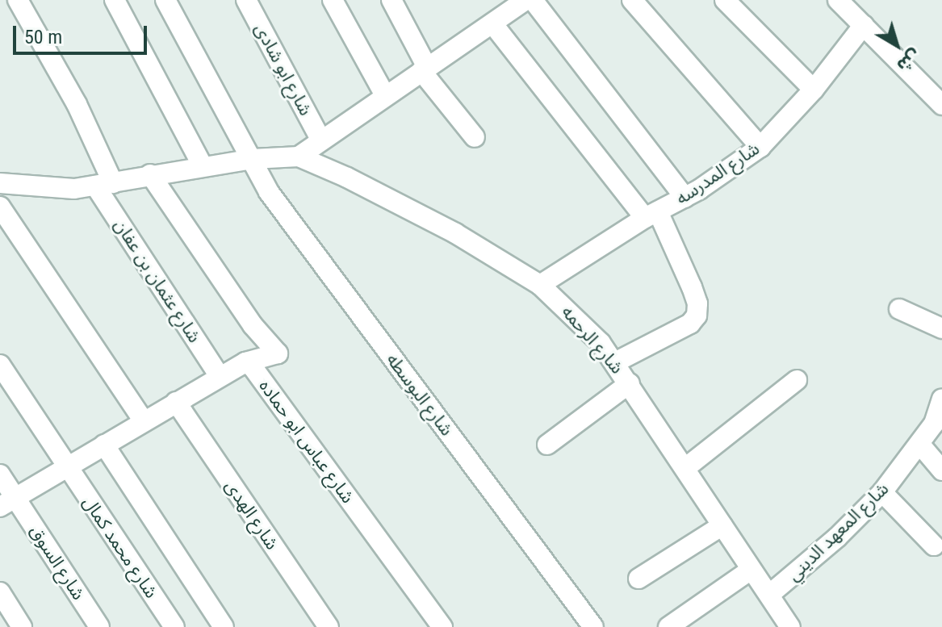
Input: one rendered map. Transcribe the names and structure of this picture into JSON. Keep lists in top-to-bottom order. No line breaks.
{"streets":{"street":["شارع ابو شادى","شارع المدرسه","شارع عثمان بن عفان","شارع الرحمه","شارع البوسطه","شارع عباس ابو حماده","شارع الهدى","شارع المعهد الديني","شارع محمد كمال","شارع السوق"]},"crossings":[["شارع المدرسه","شارع الرحمه"],["شارع عثمان بن عفان","شارع الرحمه"],["شارع عثمان بن عفان","شارع عباس ابو حماده"],["شارع الرحمه","شارع البوسطه"],["شارع الرحمه","شارع المعهد الديني"],["شارع عباس ابو حماده","شارع الهدى"],["شارع عباس ابو حماده","شارع محمد كمال"],["شارع عباس ابو حماده","شارع السوق"]],"scale_bar":"50 m","north":"bottom right"}
